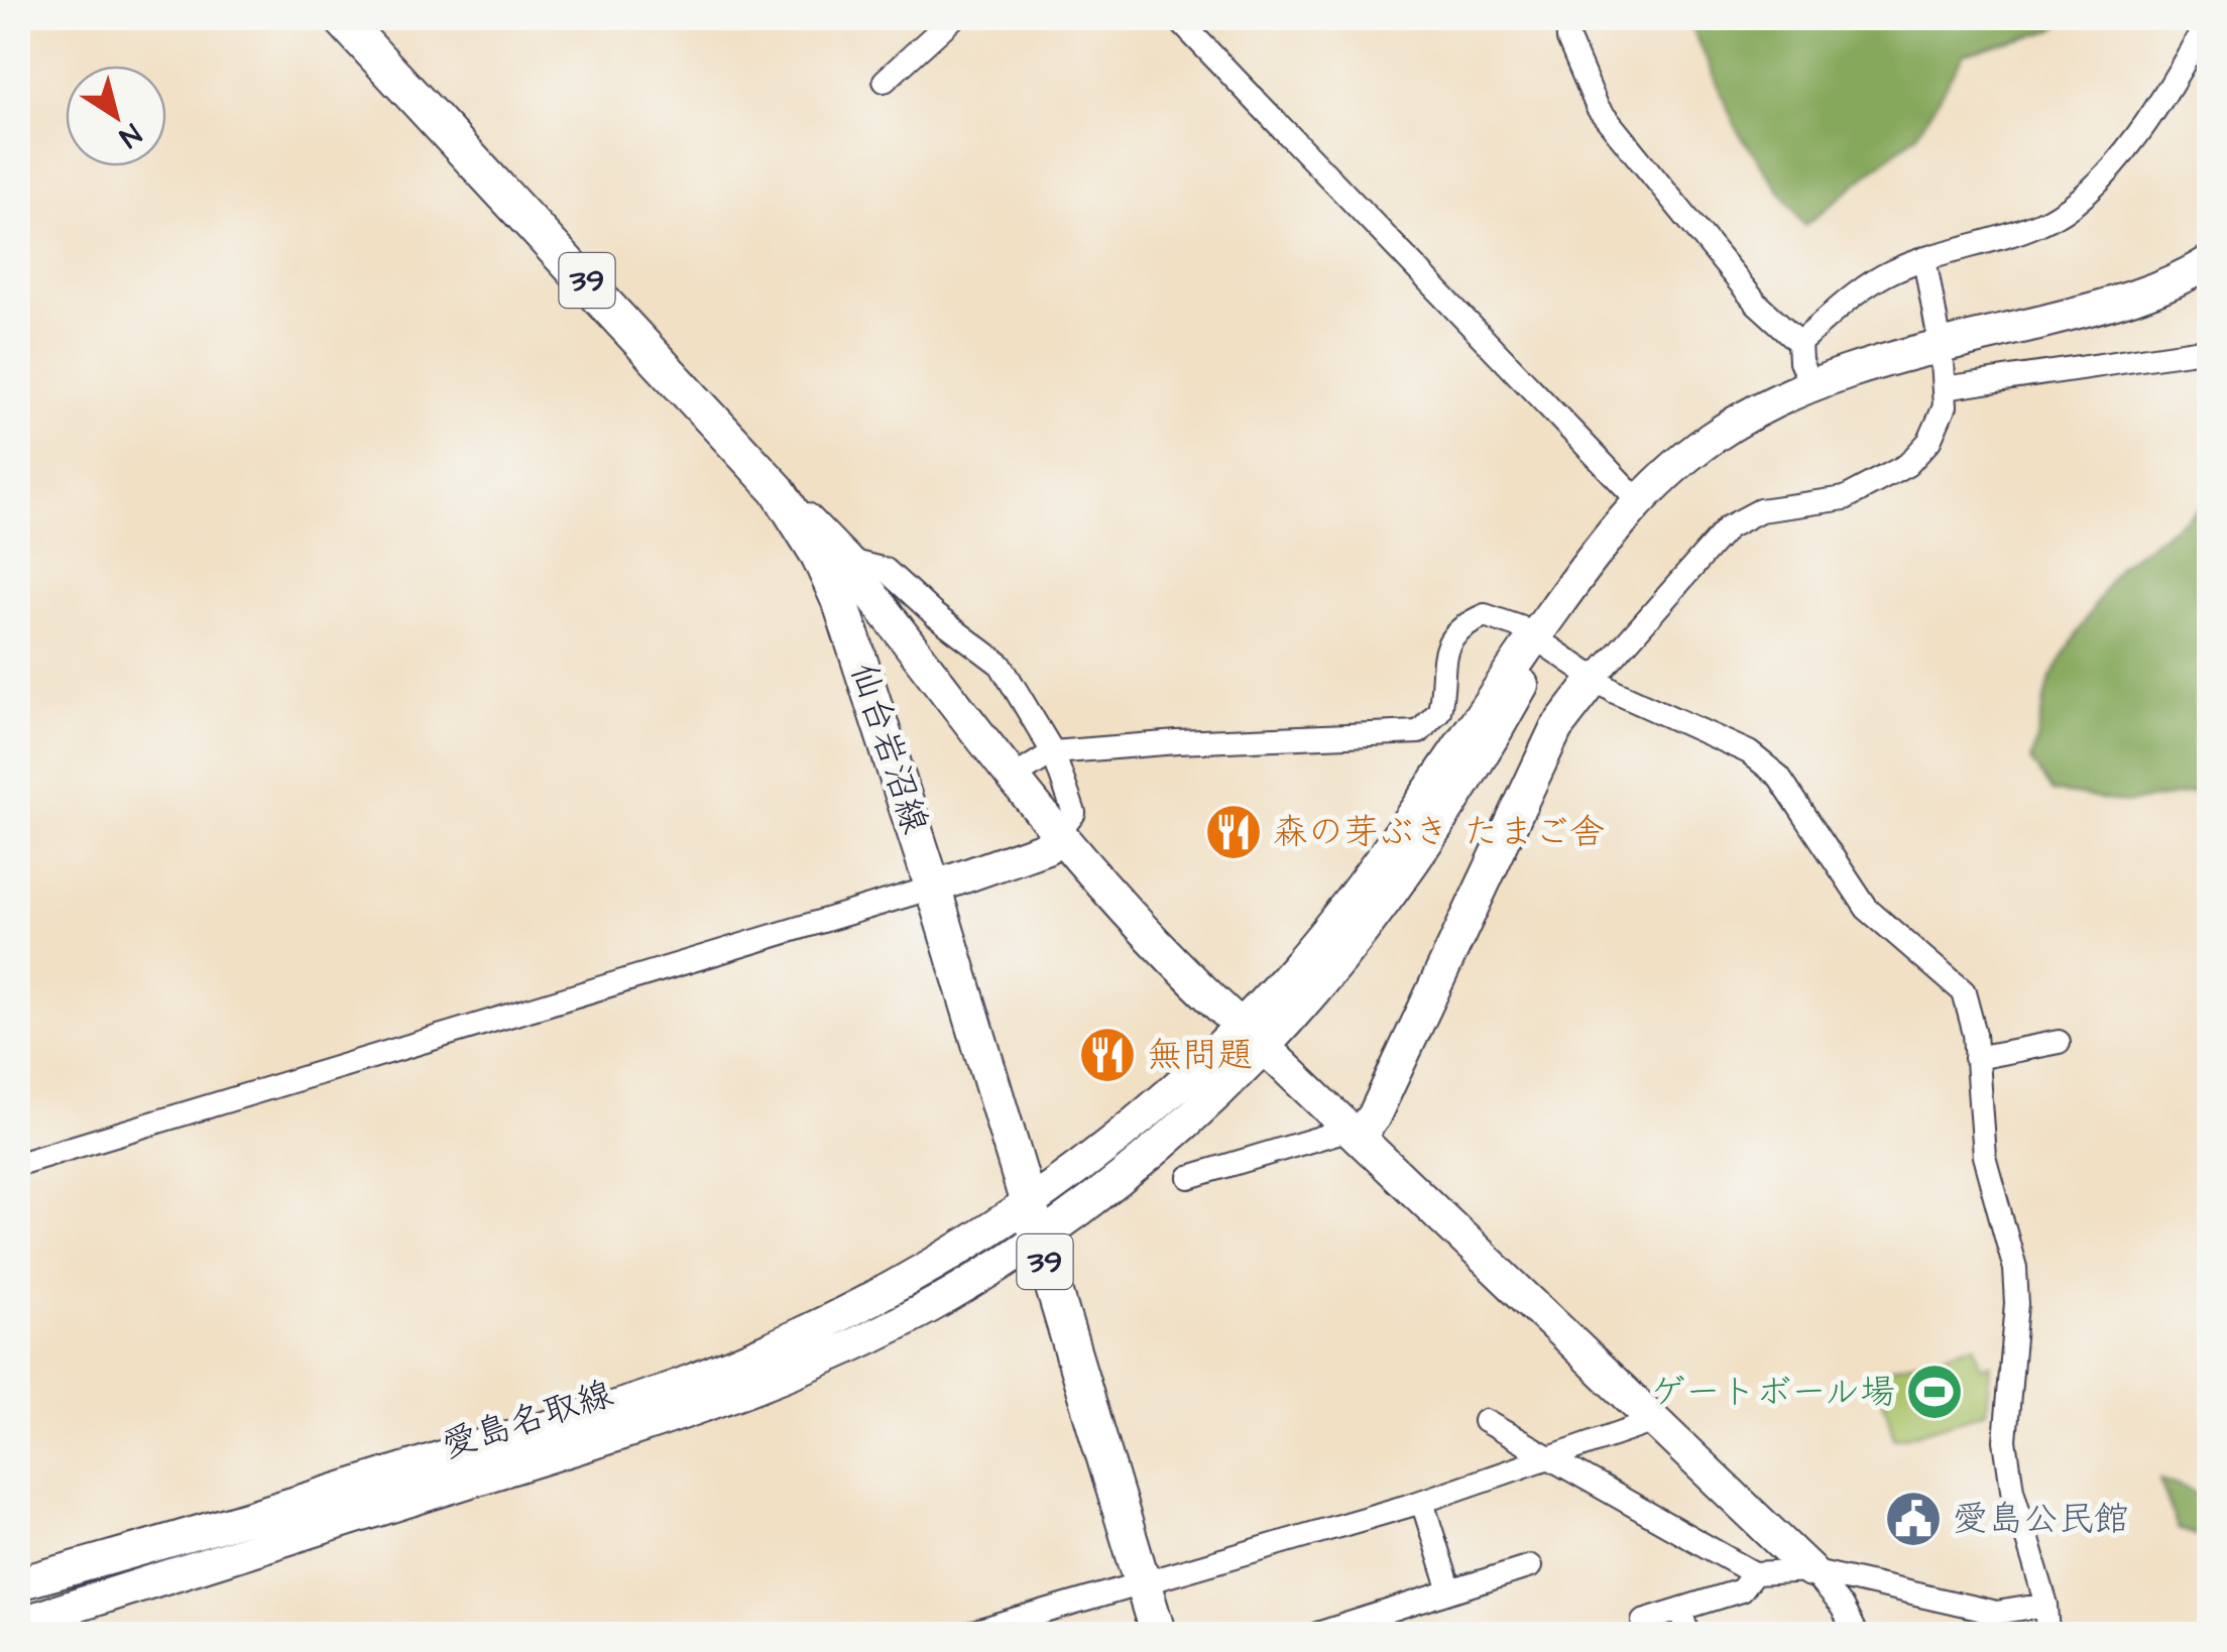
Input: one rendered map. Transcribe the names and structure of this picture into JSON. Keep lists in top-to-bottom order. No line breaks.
{"streets":{"main road":["39","仙台岩沼線"],"street":["愛島名取線"]},"crossings":[["仙台岩沼線","愛島名取線"]],"places":{"restaurant":["森の芽ぶき たまご舎","無問題"],"sports":["ゲートボール場"],"public building":["愛島公民館"]},"north":"bottom right"}
